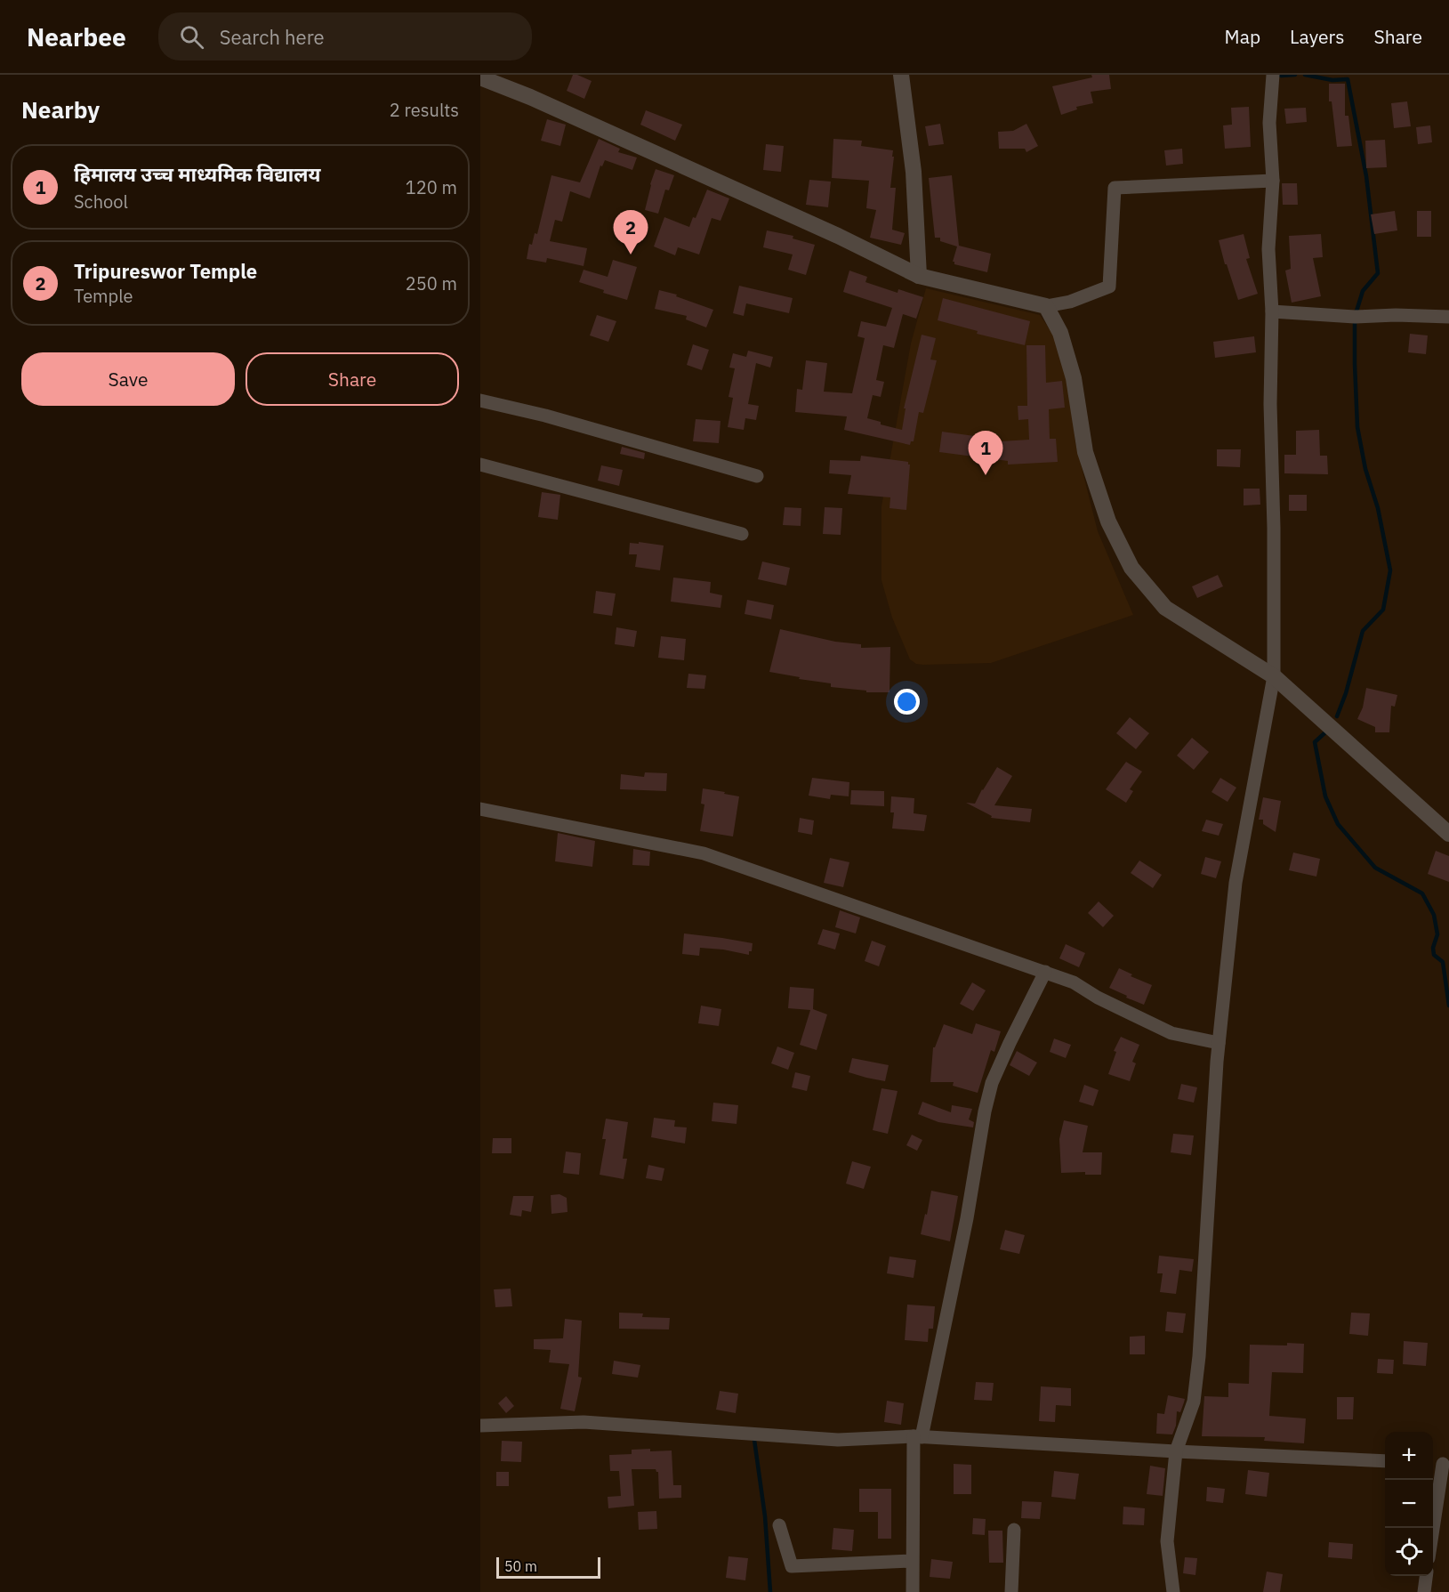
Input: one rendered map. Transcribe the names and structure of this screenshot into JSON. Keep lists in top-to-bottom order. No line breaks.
{"scale_bar":"50 m","page":{"header":"Nearbee","search":"Search here","nav":["Map","Layers","Share"],"heading":["Nearby","2 results"],"list":[{"mark":"1","name":"हिमालय उच्च माध्यमिक विद्यालय","note":"School","value":"120 m"},{"mark":"2","name":"Tripureswor Temple","note":"Temple","value":"250 m"}],"pins":["2","1"],"buttons":["Save","Share"],"map_buttons":["+","−"],"scale":"50 m"}}
